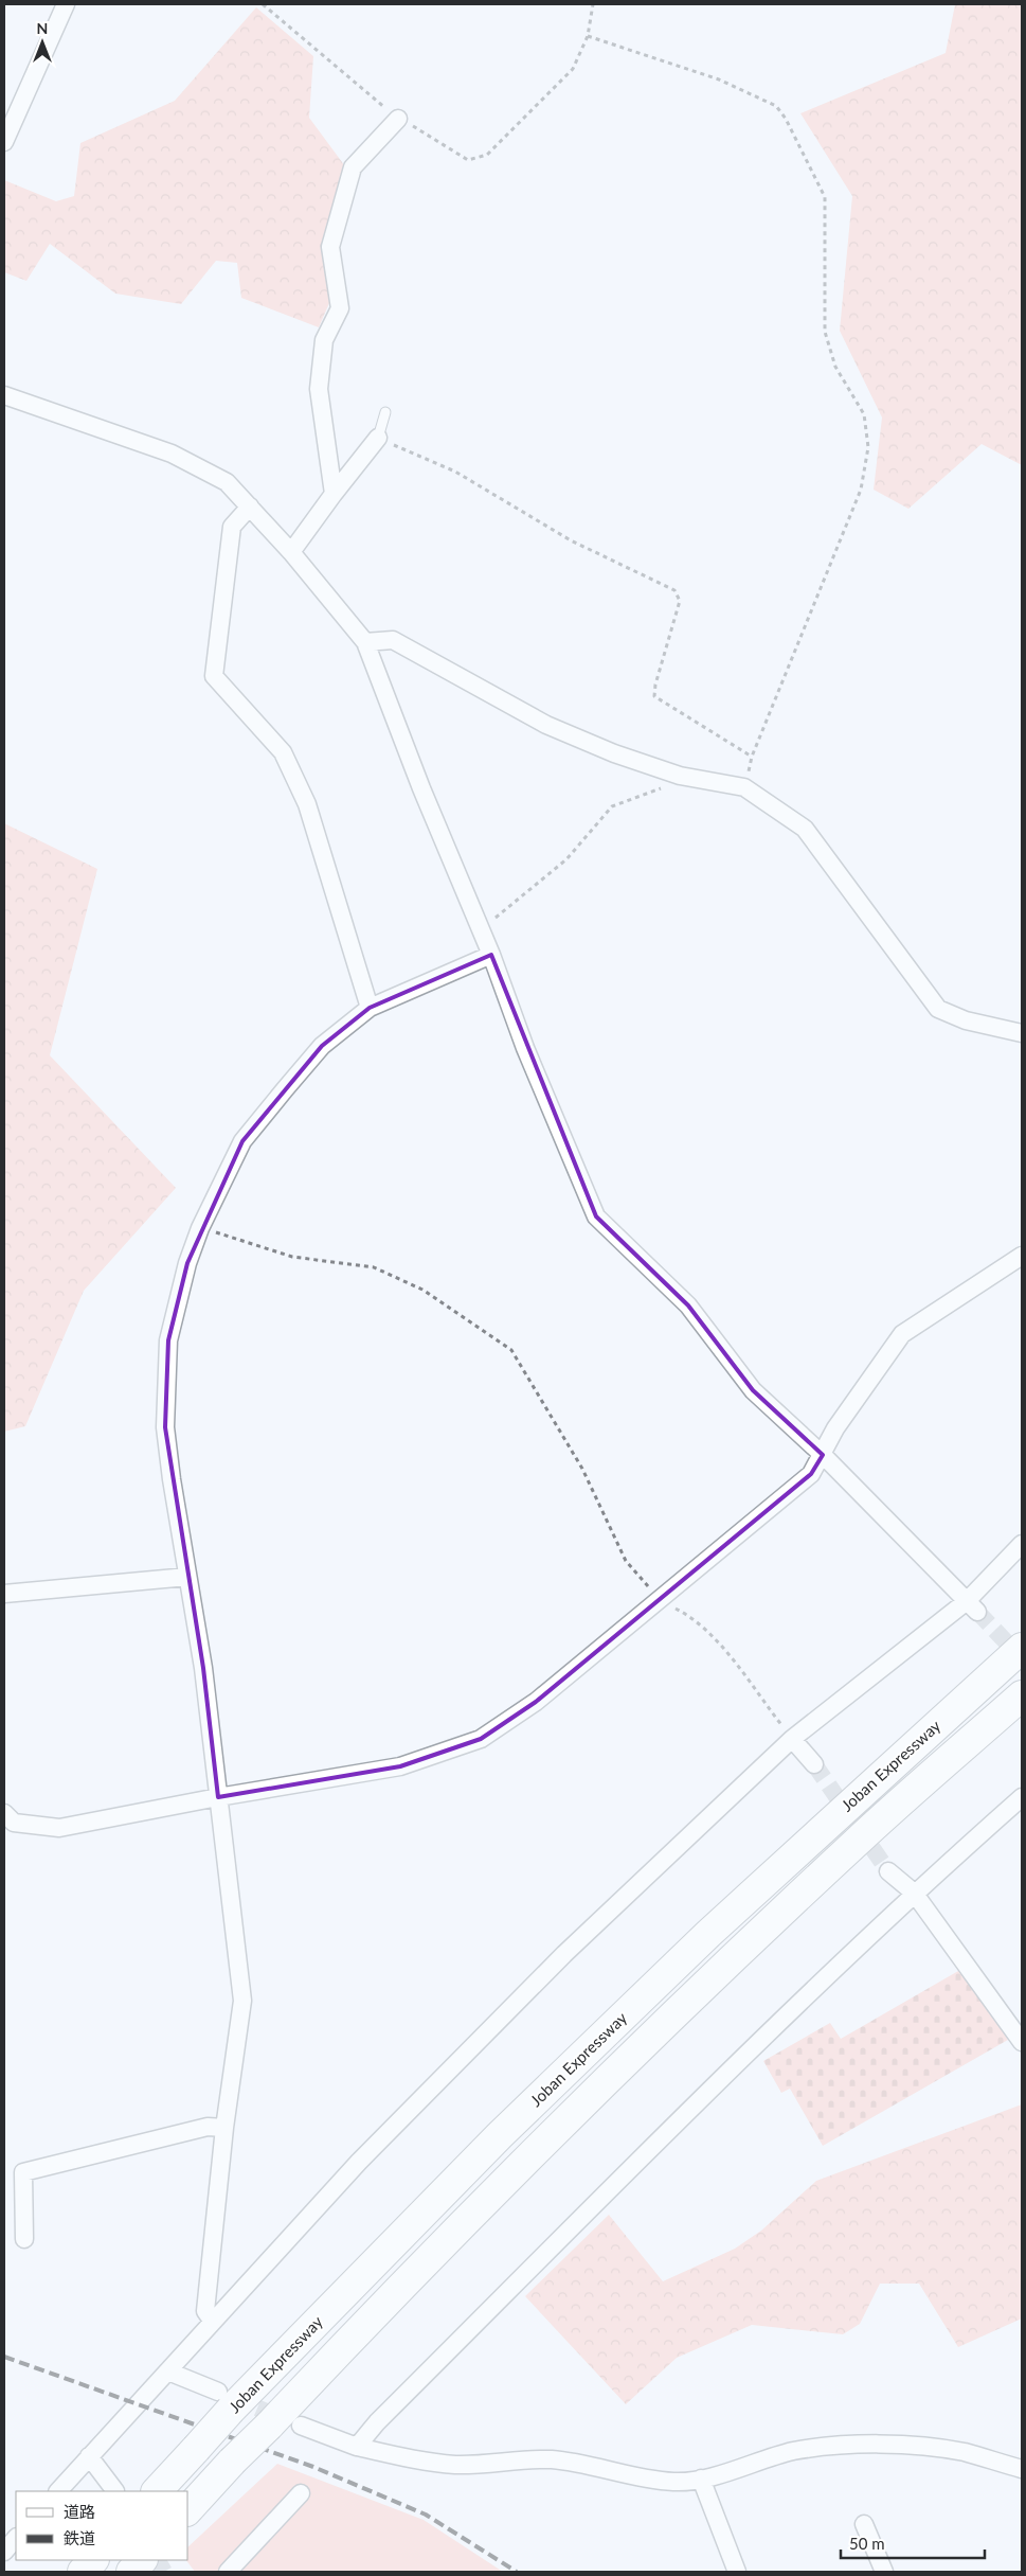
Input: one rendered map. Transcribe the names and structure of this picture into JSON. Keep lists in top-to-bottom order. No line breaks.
{"streets":{"highway":["Joban Expressway"]},"legend":["道路","鉄道"],"scale_bar":"50 m","north":"top"}
